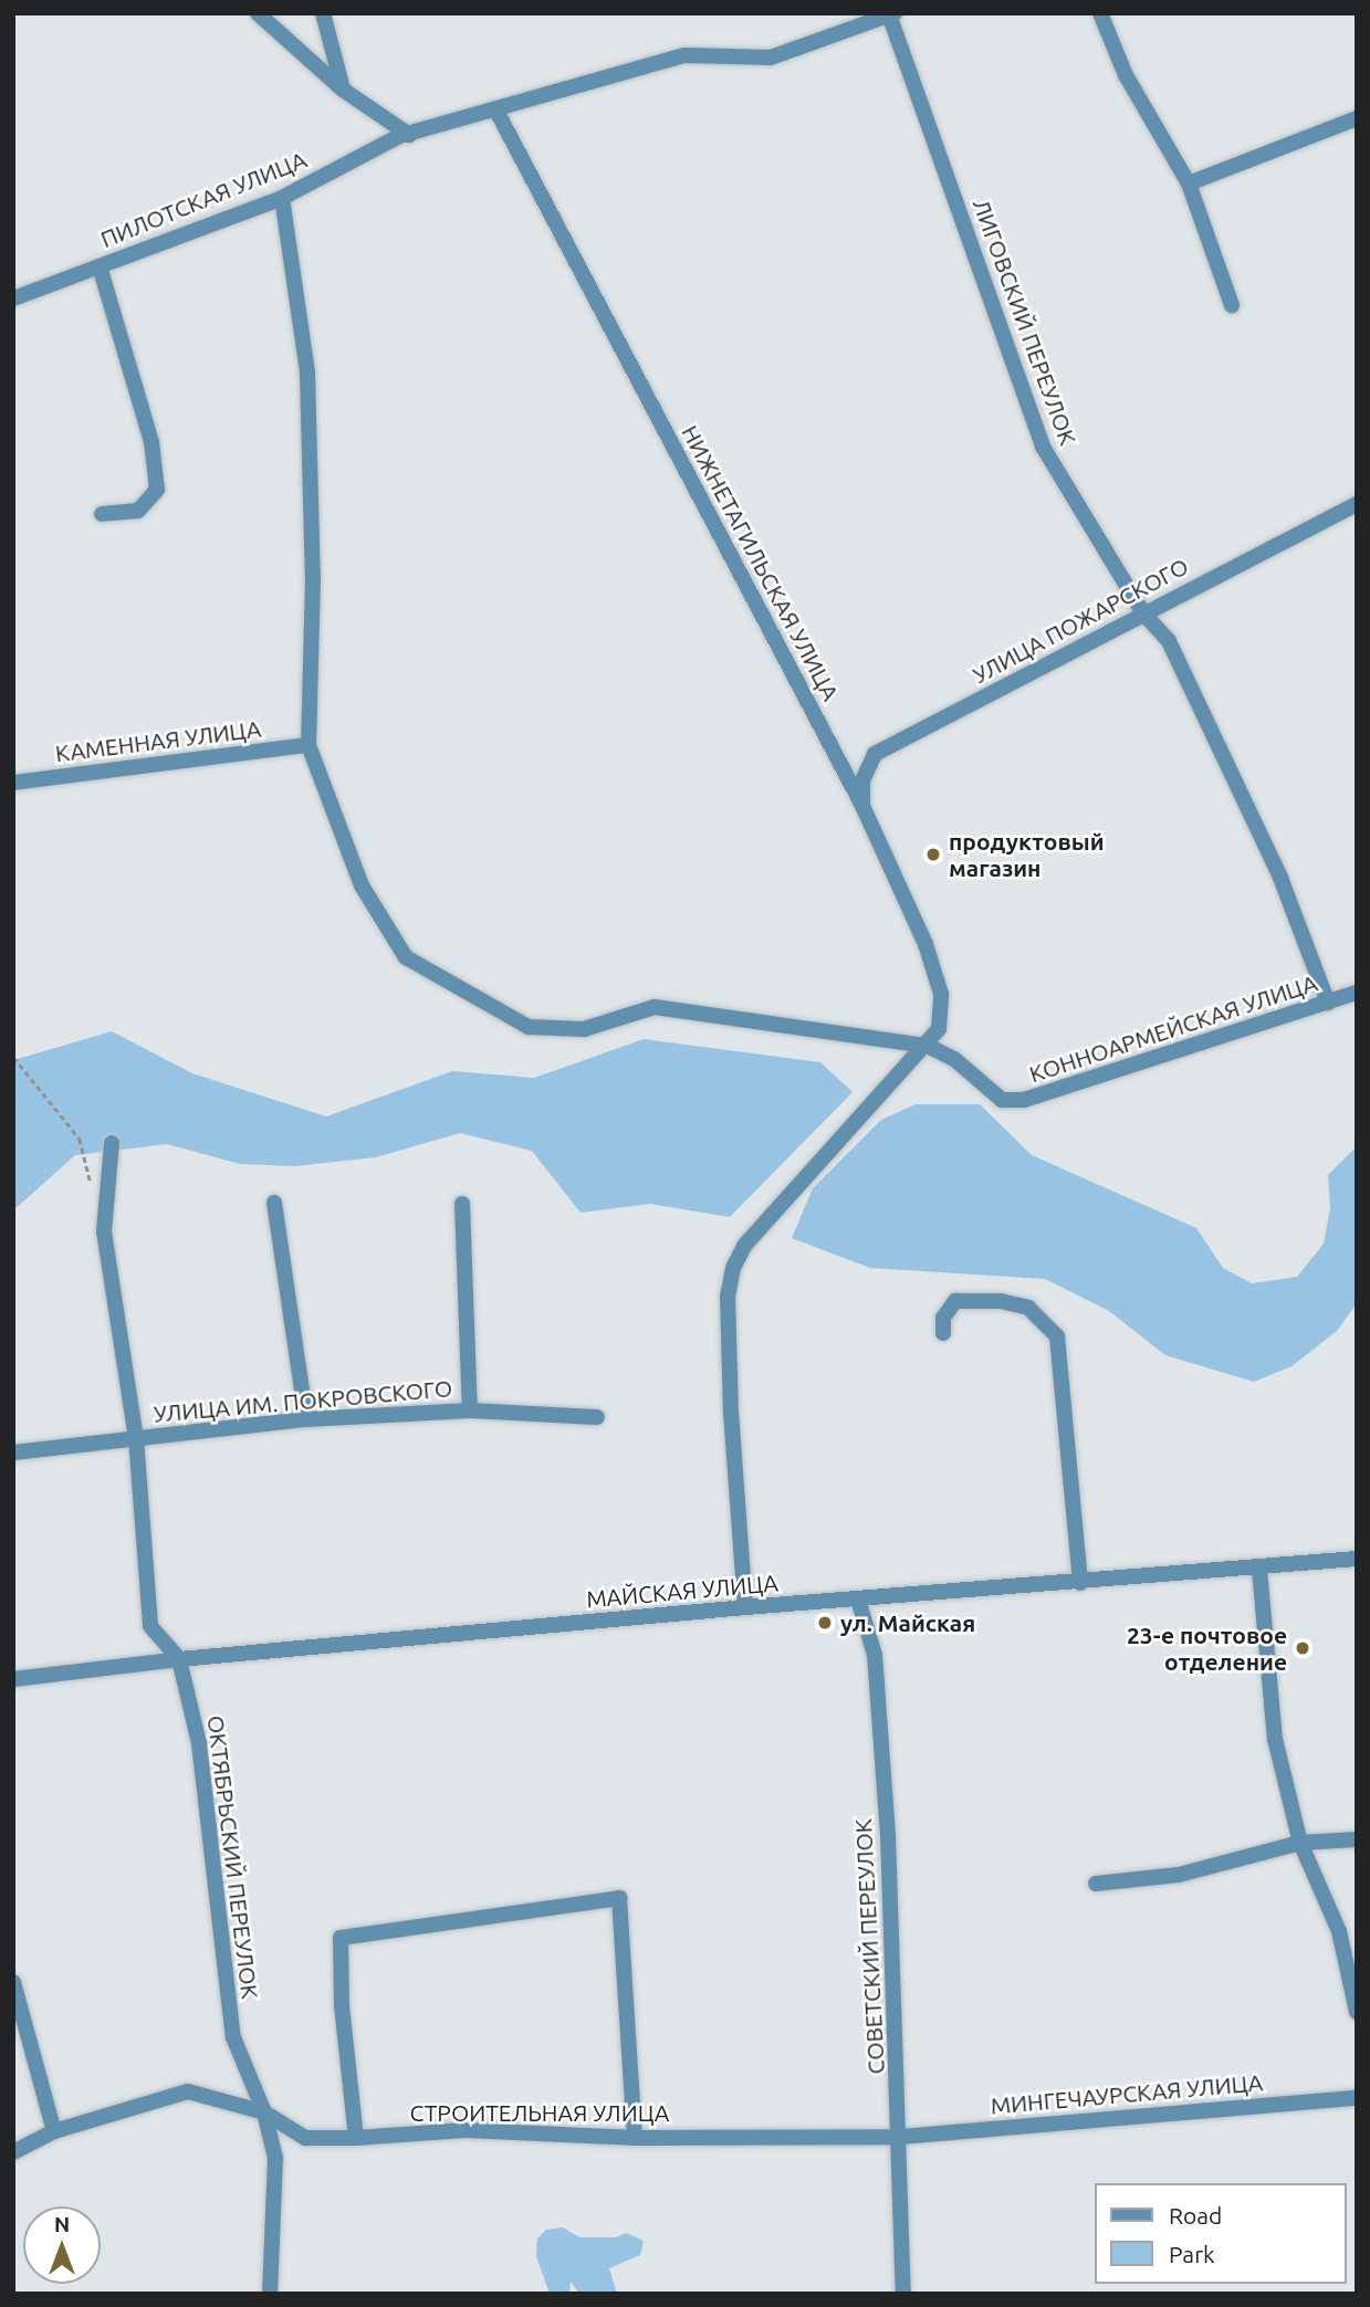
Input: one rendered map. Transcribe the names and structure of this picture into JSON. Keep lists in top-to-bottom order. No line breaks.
{"streets":{"street":["ПИЛОТСКАЯ УЛИЦА","ЛИГОВСКИЙ ПЕРЕУЛОК","НИЖНЕТАГИЛЬСКАЯ УЛИЦА","УЛИЦА ПОЖАРСКОГО","КАМЕННАЯ УЛИЦА","КОННОАРМЕЙСКАЯ УЛИЦА","УЛИЦА ИМ. ПОКРОВСКОГО","МАЙСКАЯ УЛИЦА","ОКТЯБРЬСКИЙ ПЕРЕУЛОК","СОВЕТСКИЙ ПЕРЕУЛОК","МИНГЕЧАУРСКАЯ УЛИЦА","СТРОИТЕЛЬНАЯ УЛИЦА"]},"crossings":[["ПИЛОТСКАЯ УЛИЦА","ЛИГОВСКИЙ ПЕРЕУЛОК"],["ПИЛОТСКАЯ УЛИЦА","НИЖНЕТАГИЛЬСКАЯ УЛИЦА"],["ЛИГОВСКИЙ ПЕРЕУЛОК","УЛИЦА ПОЖАРСКОГО"],["ЛИГОВСКИЙ ПЕРЕУЛОК","КОННОАРМЕЙСКАЯ УЛИЦА"],["НИЖНЕТАГИЛЬСКАЯ УЛИЦА","УЛИЦА ПОЖАРСКОГО"],["НИЖНЕТАГИЛЬСКАЯ УЛИЦА","КОННОАРМЕЙСКАЯ УЛИЦА"],["УЛИЦА ИМ. ПОКРОВСКОГО","ОКТЯБРЬСКИЙ ПЕРЕУЛОК"],["МАЙСКАЯ УЛИЦА","ОКТЯБРЬСКИЙ ПЕРЕУЛОК"],["МАЙСКАЯ УЛИЦА","СОВЕТСКИЙ ПЕРЕУЛОК"],["ОКТЯБРЬСКИЙ ПЕРЕУЛОК","СТРОИТЕЛЬНАЯ УЛИЦА"],["СОВЕТСКИЙ ПЕРЕУЛОК","МИНГЕЧАУРСКАЯ УЛИЦА"],["СОВЕТСКИЙ ПЕРЕУЛОК","СТРОИТЕЛЬНАЯ УЛИЦА"],["МИНГЕЧАУРСКАЯ УЛИЦА","СТРОИТЕЛЬНАЯ УЛИЦА"]],"places":["продуктовый магазин","ул. Майская","23-е почтовое отделение"],"legend":["Road","Park"],"north":"top"}
